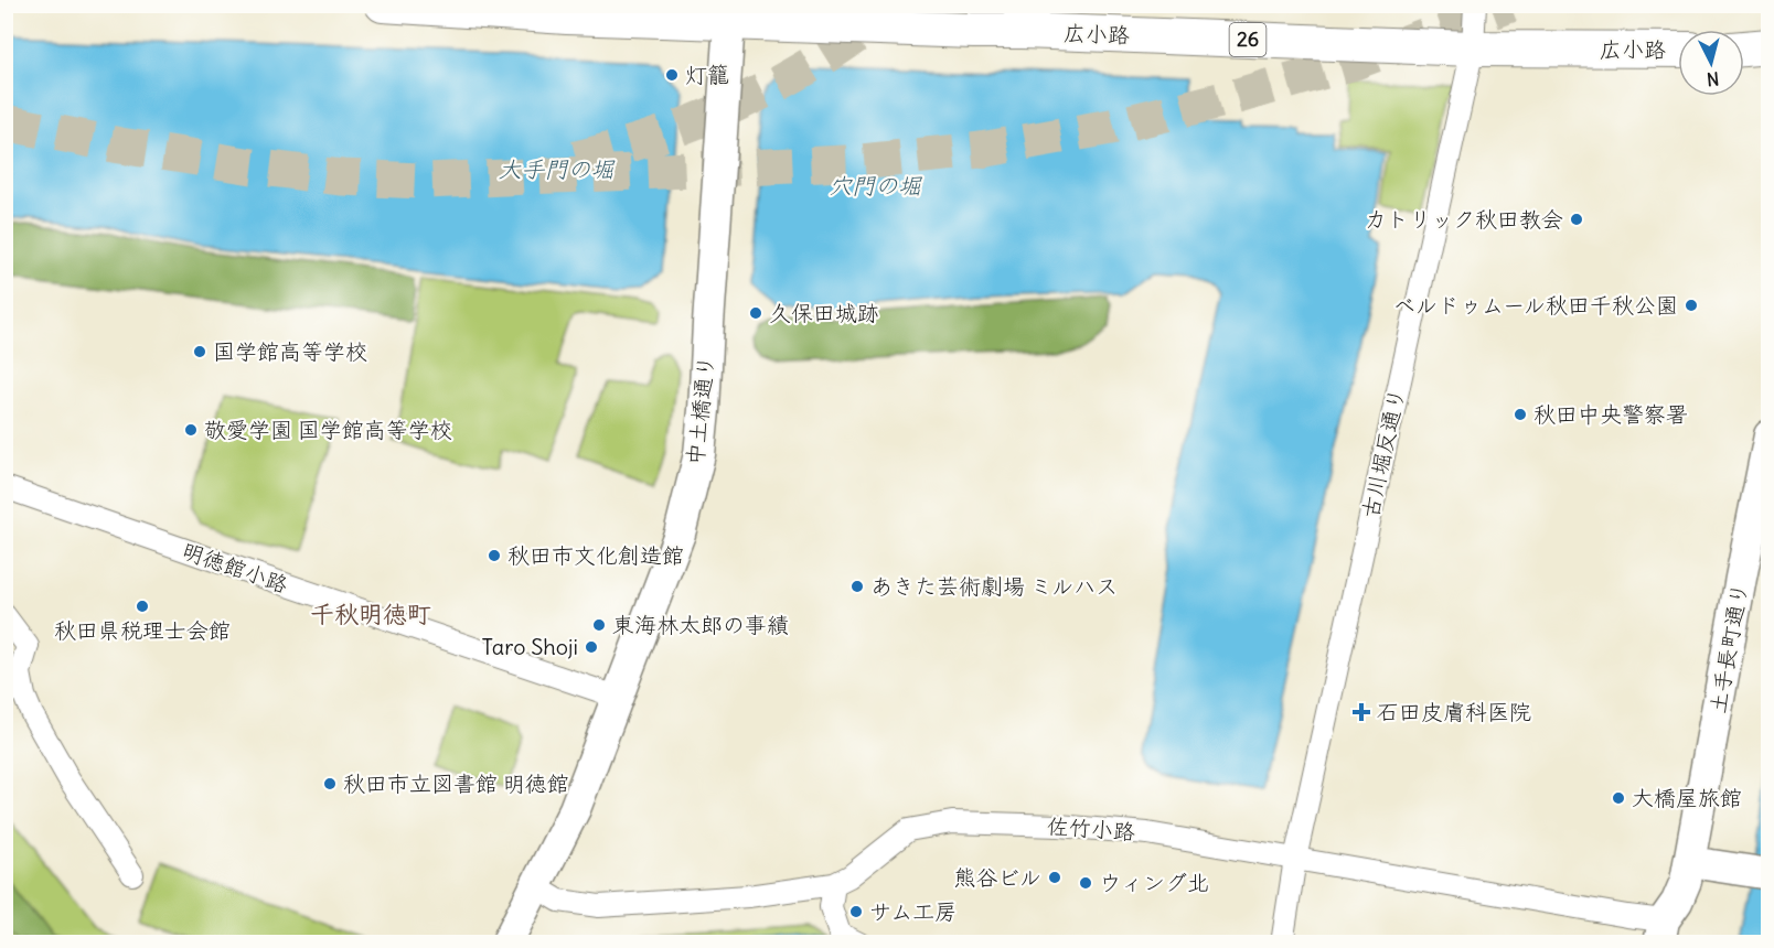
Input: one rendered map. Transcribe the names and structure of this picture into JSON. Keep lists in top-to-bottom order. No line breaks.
{"streets":{"main road":["広小路","26"],"street":["中土橋通り","古川堀反通り","明徳館小路","土手長町通り","佐竹小路"]},"crossings":[["広小路","中土橋通り"],["広小路","古川堀反通り"],["中土橋通り","明徳館小路"],["中土橋通り","佐竹小路"],["古川堀反通り","佐竹小路"],["土手長町通り","佐竹小路"]],"districts":["千秋明徳町"],"water":["大手門の堀","穴門の堀"],"places":{"other":["灯籠","カトリック秋田教会","ベルドゥムール秋田千秋公園","久保田城跡","国学館高等学校","秋田中央警察署","敬愛学園 国学館高等学校","秋田市文化創造館","あきた芸術劇場 ミルハス","秋田県税理士会館","東海林太郎の事績","Taro Shoji","秋田市立図書館 明徳館","大橋屋旅館","熊谷ビル","ウィング北","サム工房"],"health":["石田皮膚科医院"]},"north":"bottom"}
